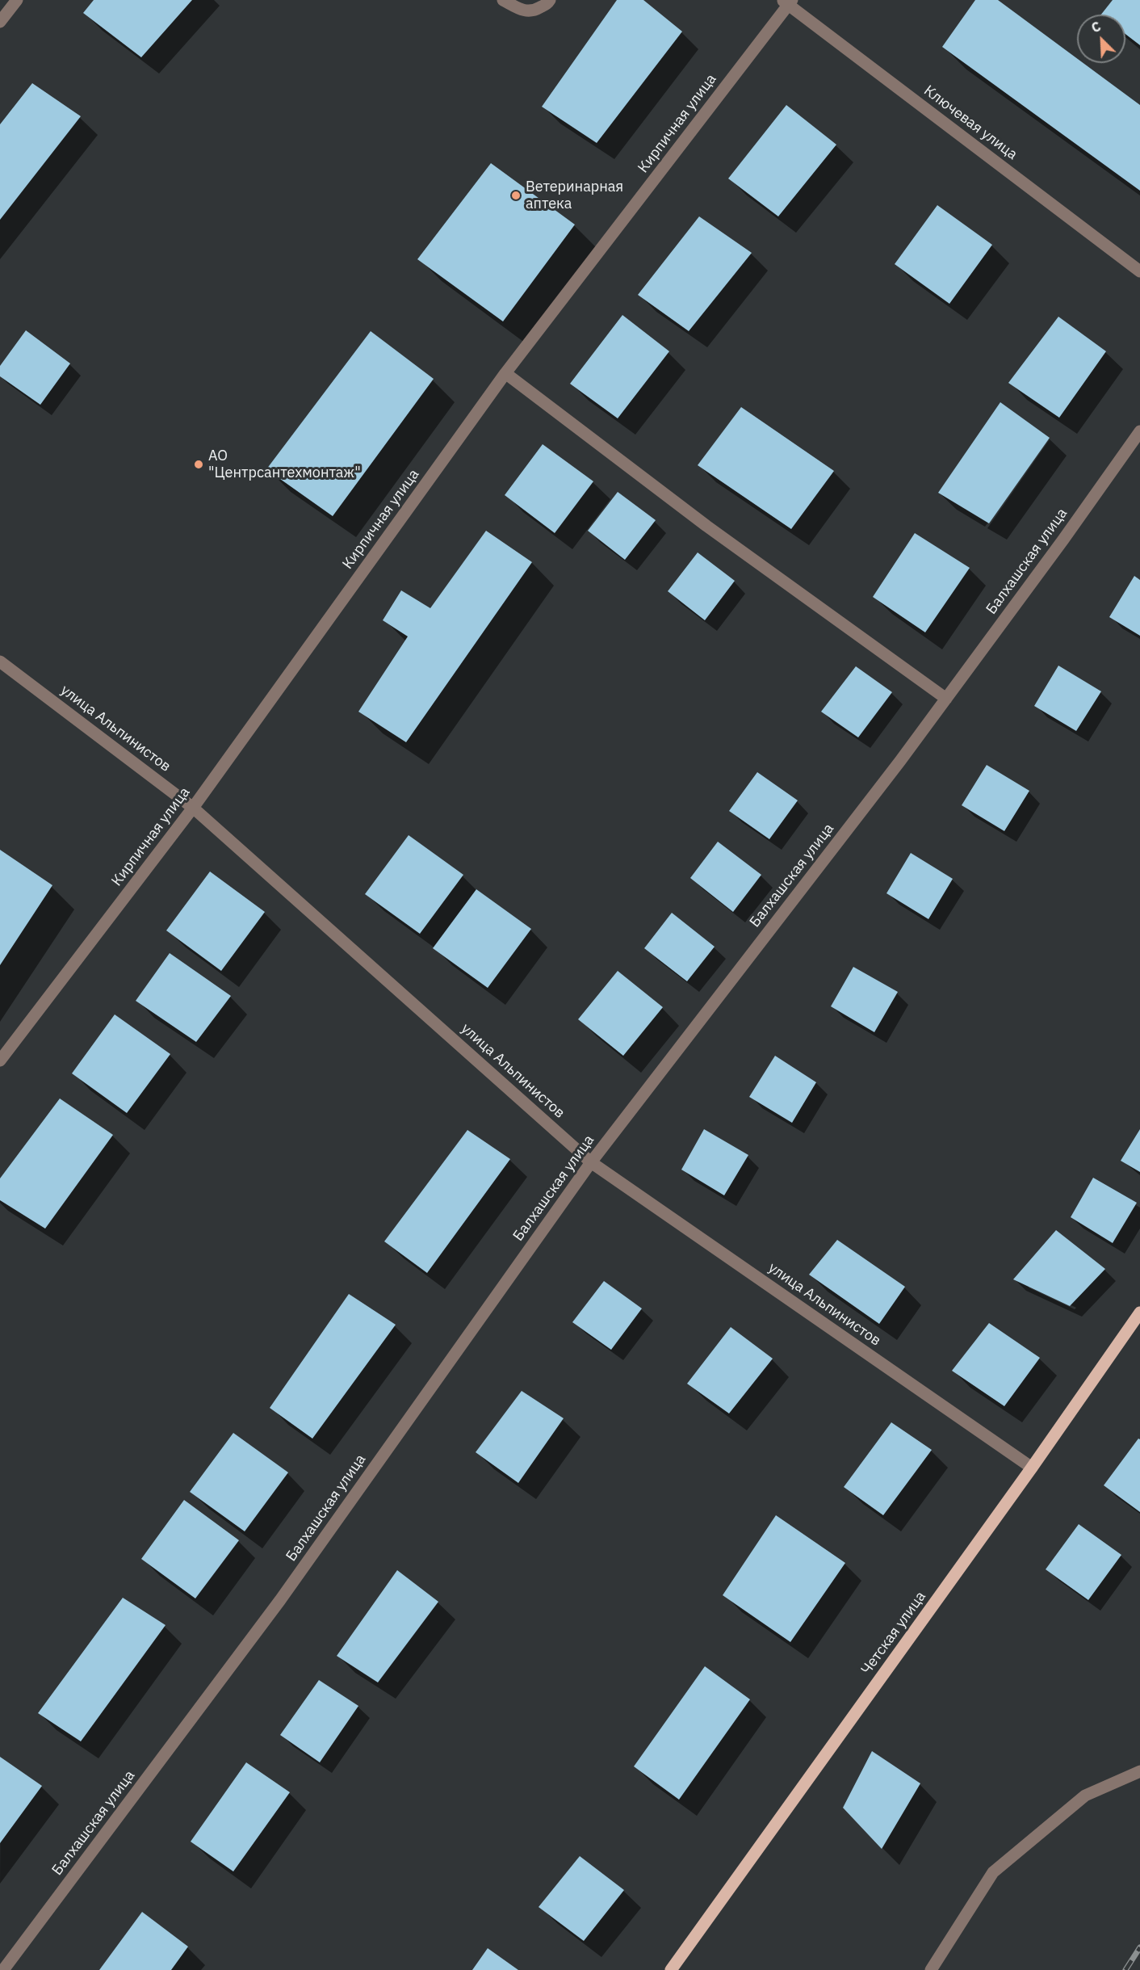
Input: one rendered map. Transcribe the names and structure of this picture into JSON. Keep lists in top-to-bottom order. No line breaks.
{"streets":{"main road":["Четская улица"],"street":["Ключевая улица","Кирпичная улица","Балхашская улица","улица Альпинистов"]},"crossings":[["Ключевая улица","Кирпичная улица"],["Кирпичная улица","улица Альпинистов"],["Балхашская улица","улица Альпинистов"],["улица Альпинистов","Четская улица"]],"places":["Ветеринарная аптека","АО \"Центрсантехмонтаж\""],"north":"top left"}
